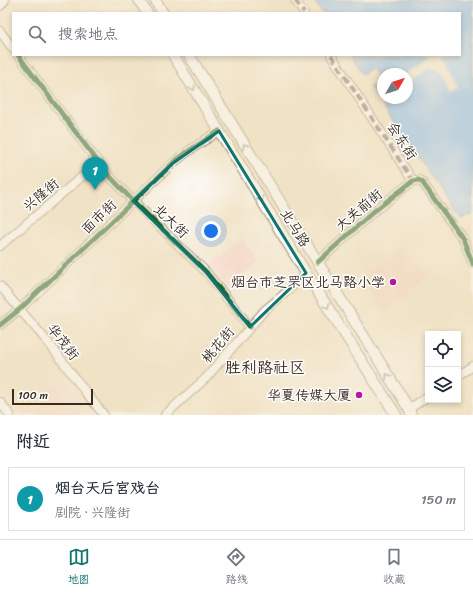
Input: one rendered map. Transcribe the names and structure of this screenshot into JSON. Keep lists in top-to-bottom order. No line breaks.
{"streets":{"main road":["北马路"],"street":["会东街","兴隆街","大关前街","面市街","北大街","华茂街","桃花街"]},"crossings":[["会东街","大关前街"],["兴隆街","北大街"],["大关前街","北马路"],["面市街","北大街"],["面市街","北马路"],["面市街","华茂街"],["北大街","桃花街"],["北马路","桃花街"]],"districts":["胜利路社区"],"places":["烟台市芝罘区北马路小学","华夏传媒大厦"],"scale_bar":"100 m","north":"top right","page":{"search":"搜索地点","pins":"1","scale":"100 m","heading":"附近","list":[{"mark":"1","name":"烟台天后宫戏台","note":"剧院 · 兴隆街","value":"150 m"}],"nav":["地图","路线","收藏"]}}
